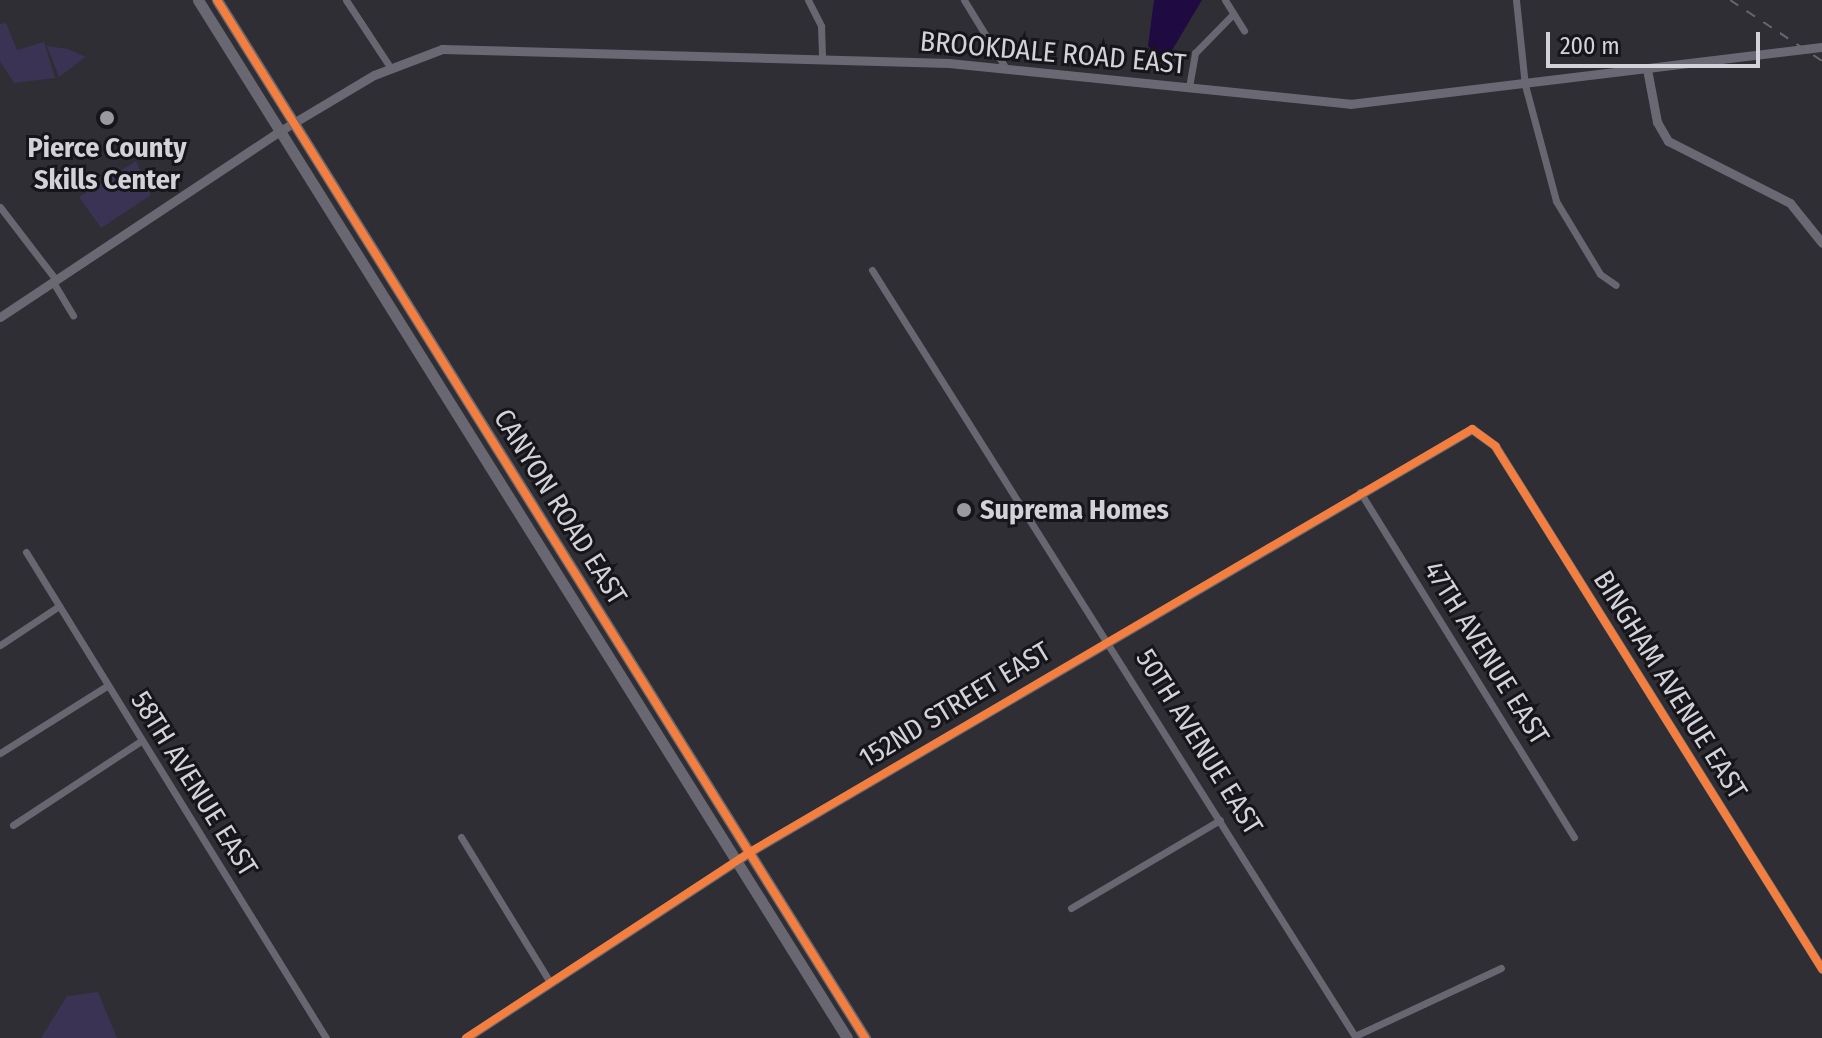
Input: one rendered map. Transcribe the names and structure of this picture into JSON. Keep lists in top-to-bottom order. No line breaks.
{"streets":{"main road":["CANYON ROAD EAST"],"street":["BROOKDALE ROAD EAST","47TH AVENUE EAST","BINGHAM AVENUE EAST","152ND STREET EAST","50TH AVENUE EAST","58TH AVENUE EAST"]},"crossings":[["BROOKDALE ROAD EAST","CANYON ROAD EAST"],["CANYON ROAD EAST","152ND STREET EAST"],["47TH AVENUE EAST","152ND STREET EAST"],["BINGHAM AVENUE EAST","152ND STREET EAST"],["152ND STREET EAST","50TH AVENUE EAST"]],"places":["Pierce County Skills Center","Suprema Homes"],"scale_bar":"200 m"}
